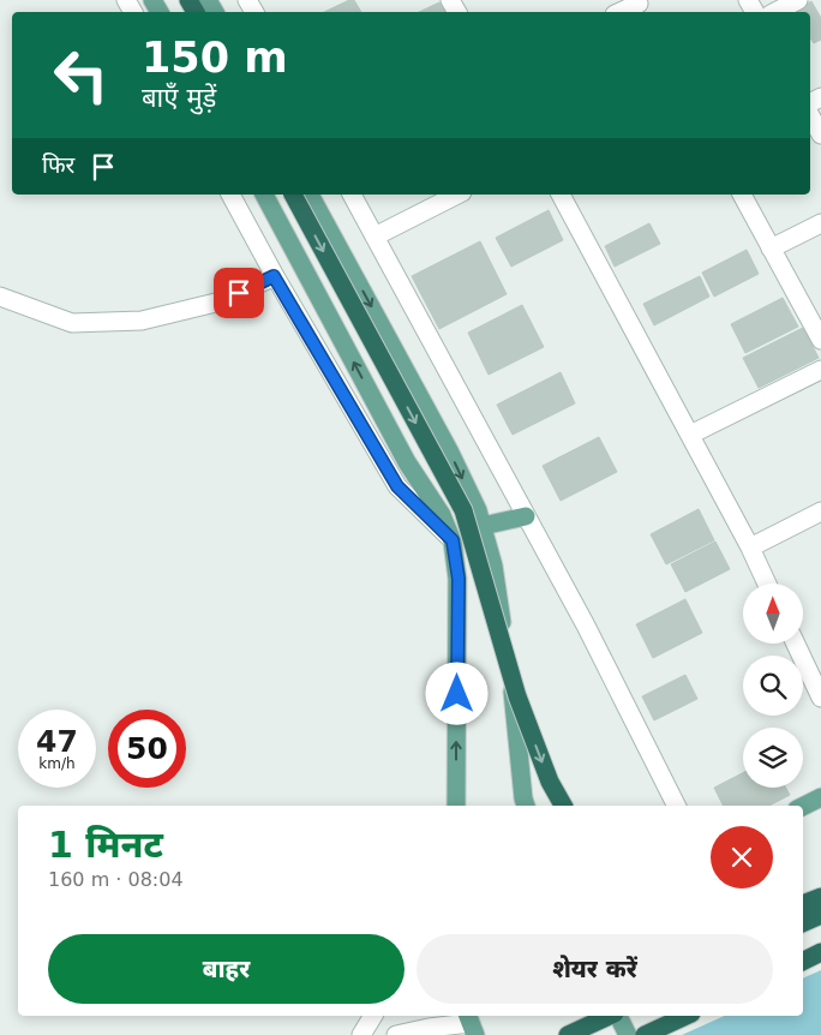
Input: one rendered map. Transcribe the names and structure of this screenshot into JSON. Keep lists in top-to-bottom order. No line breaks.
{"north":"top","page":{"turn":["150 m","बाएँ मुड़ें"],"then":"फिर","speed":"47 km/h","limit":"50","heading":["1 मिनट","160 m · 08:04"],"buttons":["बाहर","शेयर करें"]}}
